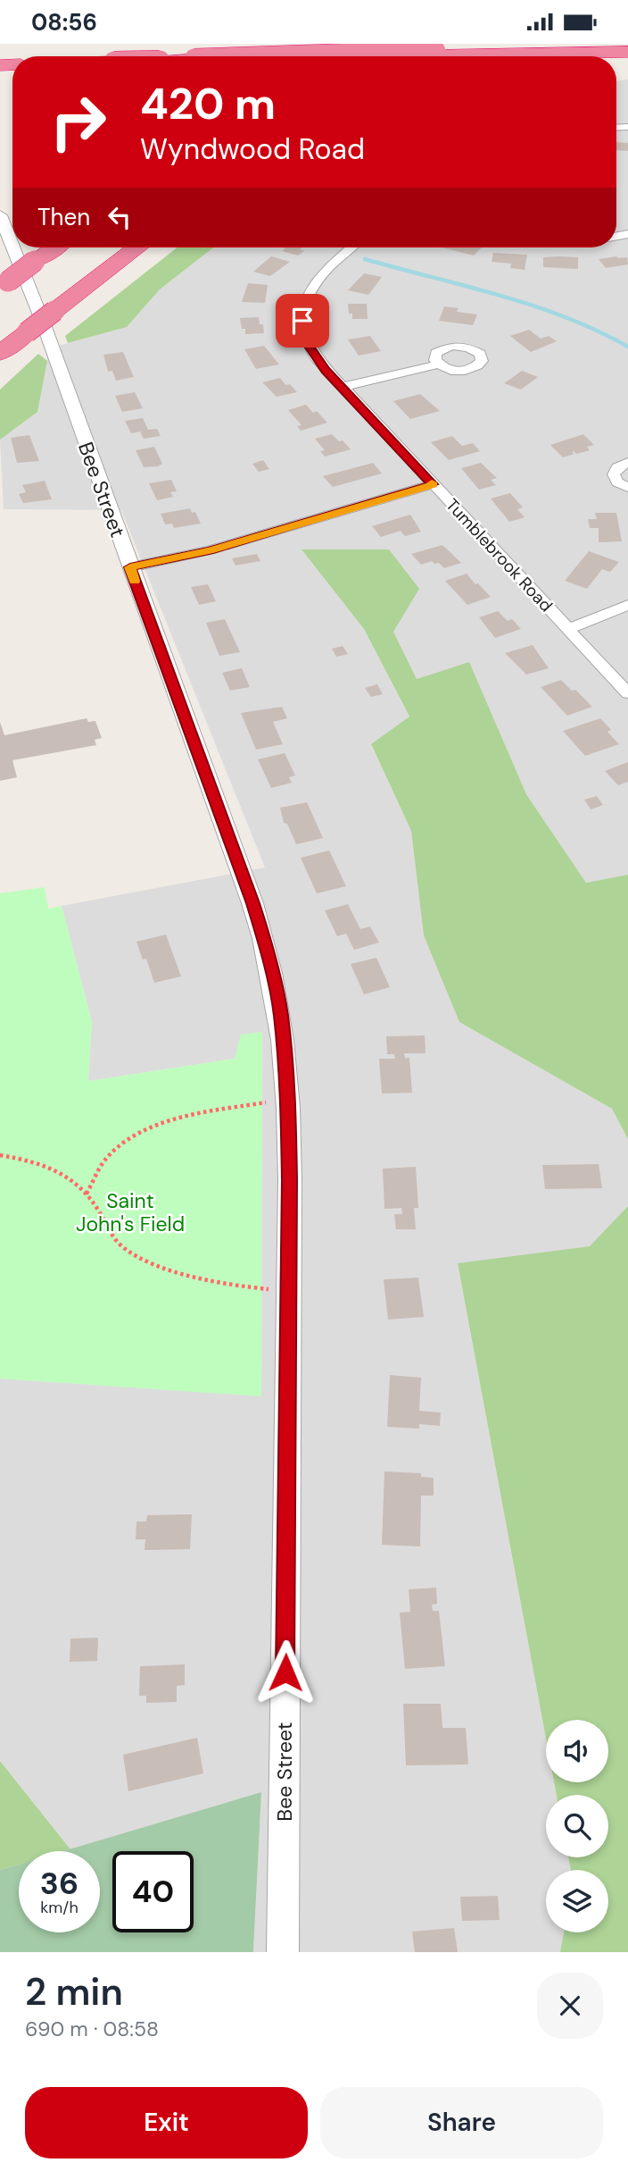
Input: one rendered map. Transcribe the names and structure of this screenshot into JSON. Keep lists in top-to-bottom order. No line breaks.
{"streets":{"street":["Bee Street","Tumblebrook Road"]},"parks":["Saint John's Field"],"page":{"status":"08:56","turn":["420 m","Wyndwood Road"],"then":"Then","speed":"36 km/h","limit":"40","heading":["2 min","690 m · 08:58"],"buttons":["Exit","Share"]}}
